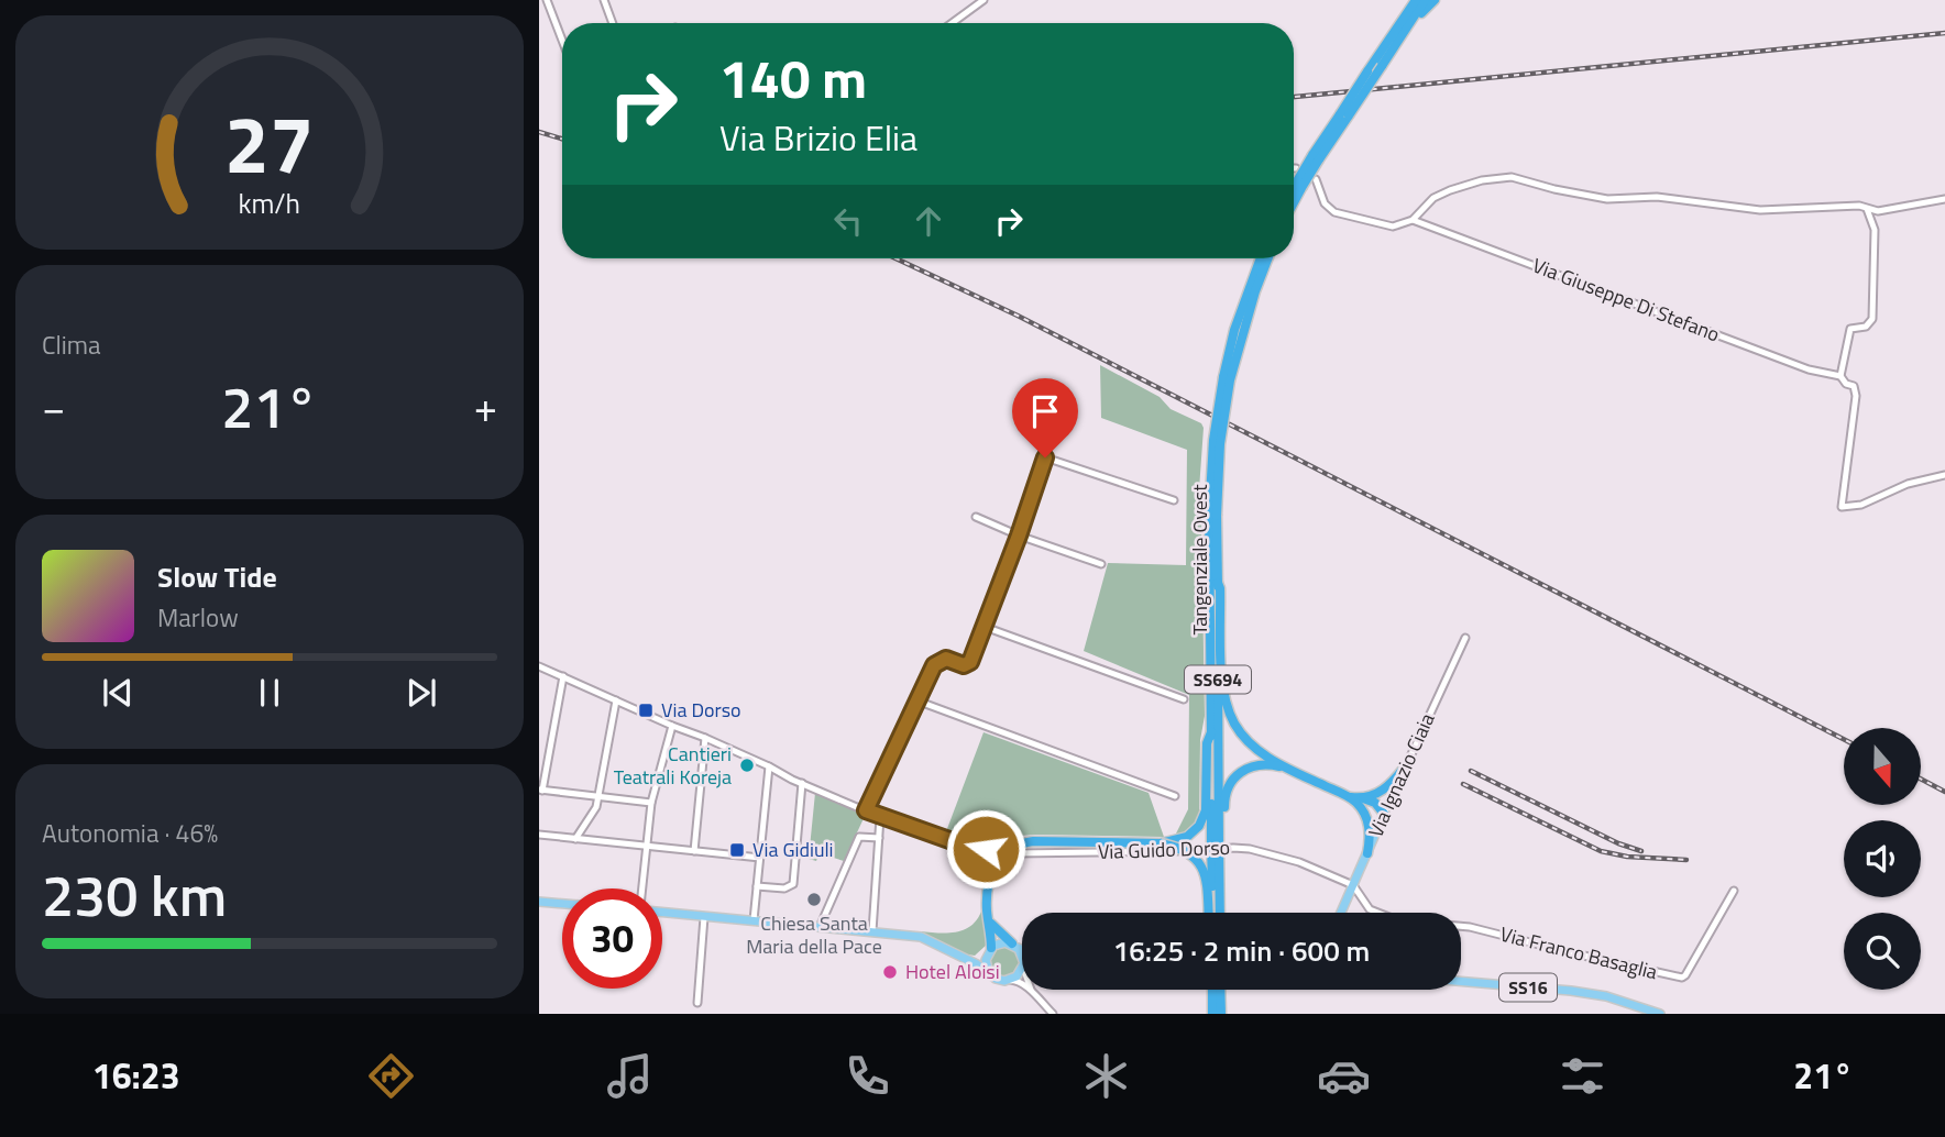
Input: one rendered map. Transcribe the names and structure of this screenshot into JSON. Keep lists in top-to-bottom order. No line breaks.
{"streets":{"highway":["Tangenziale Ovest","SS694"],"main road":["Via Ignazio Ciaia","SS16"],"street":["Via Giuseppe Di Stefano","Via Guido Dorso","Via Franco Basaglia"]},"crossings":[["Via Ignazio Ciaia","Via Guido Dorso"]],"places":{"transit":["Via Dorso","Via Gidiuli"],"other":["Cantieri Teatrali Koreja","Chiesa Santa Maria della Pace","Hotel Aloisi"]},"north":"bottom","page":{"turn":["140 m","Via Brizio Elia"],"tile":["Clima",["Autonomia · 46%","230 km"]],"heat":["−","21°","+"],"song":["Slow Tide","Marlow"],"limit":"30","trip":"16:25 · 2 min · 600 m","tabs":["16:23","21°"],"gauge":["27","km/h"]}}
